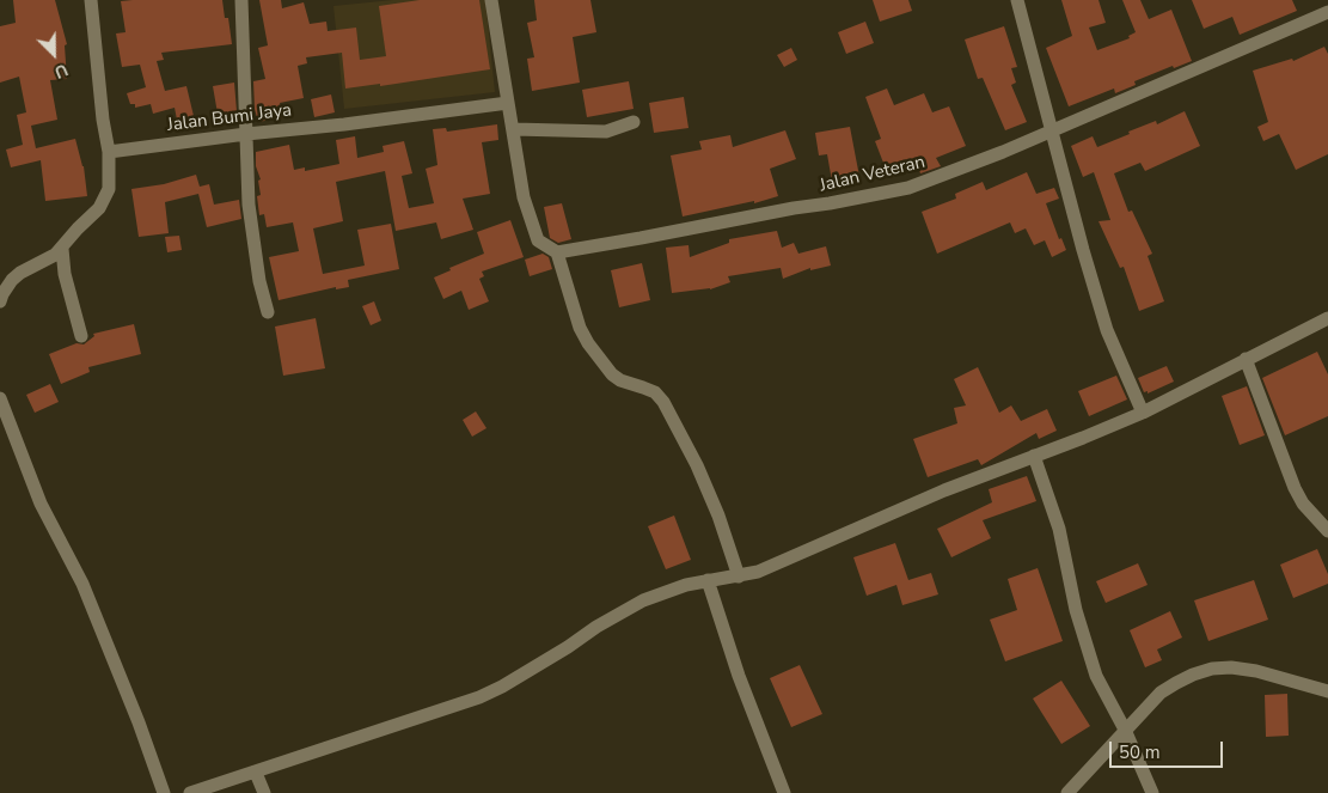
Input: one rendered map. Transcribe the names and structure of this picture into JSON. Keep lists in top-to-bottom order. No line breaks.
{"streets":{"street":["Jalan Bumi Jaya","Jalan Veteran"]},"scale_bar":"50 m","north":"bottom right"}
